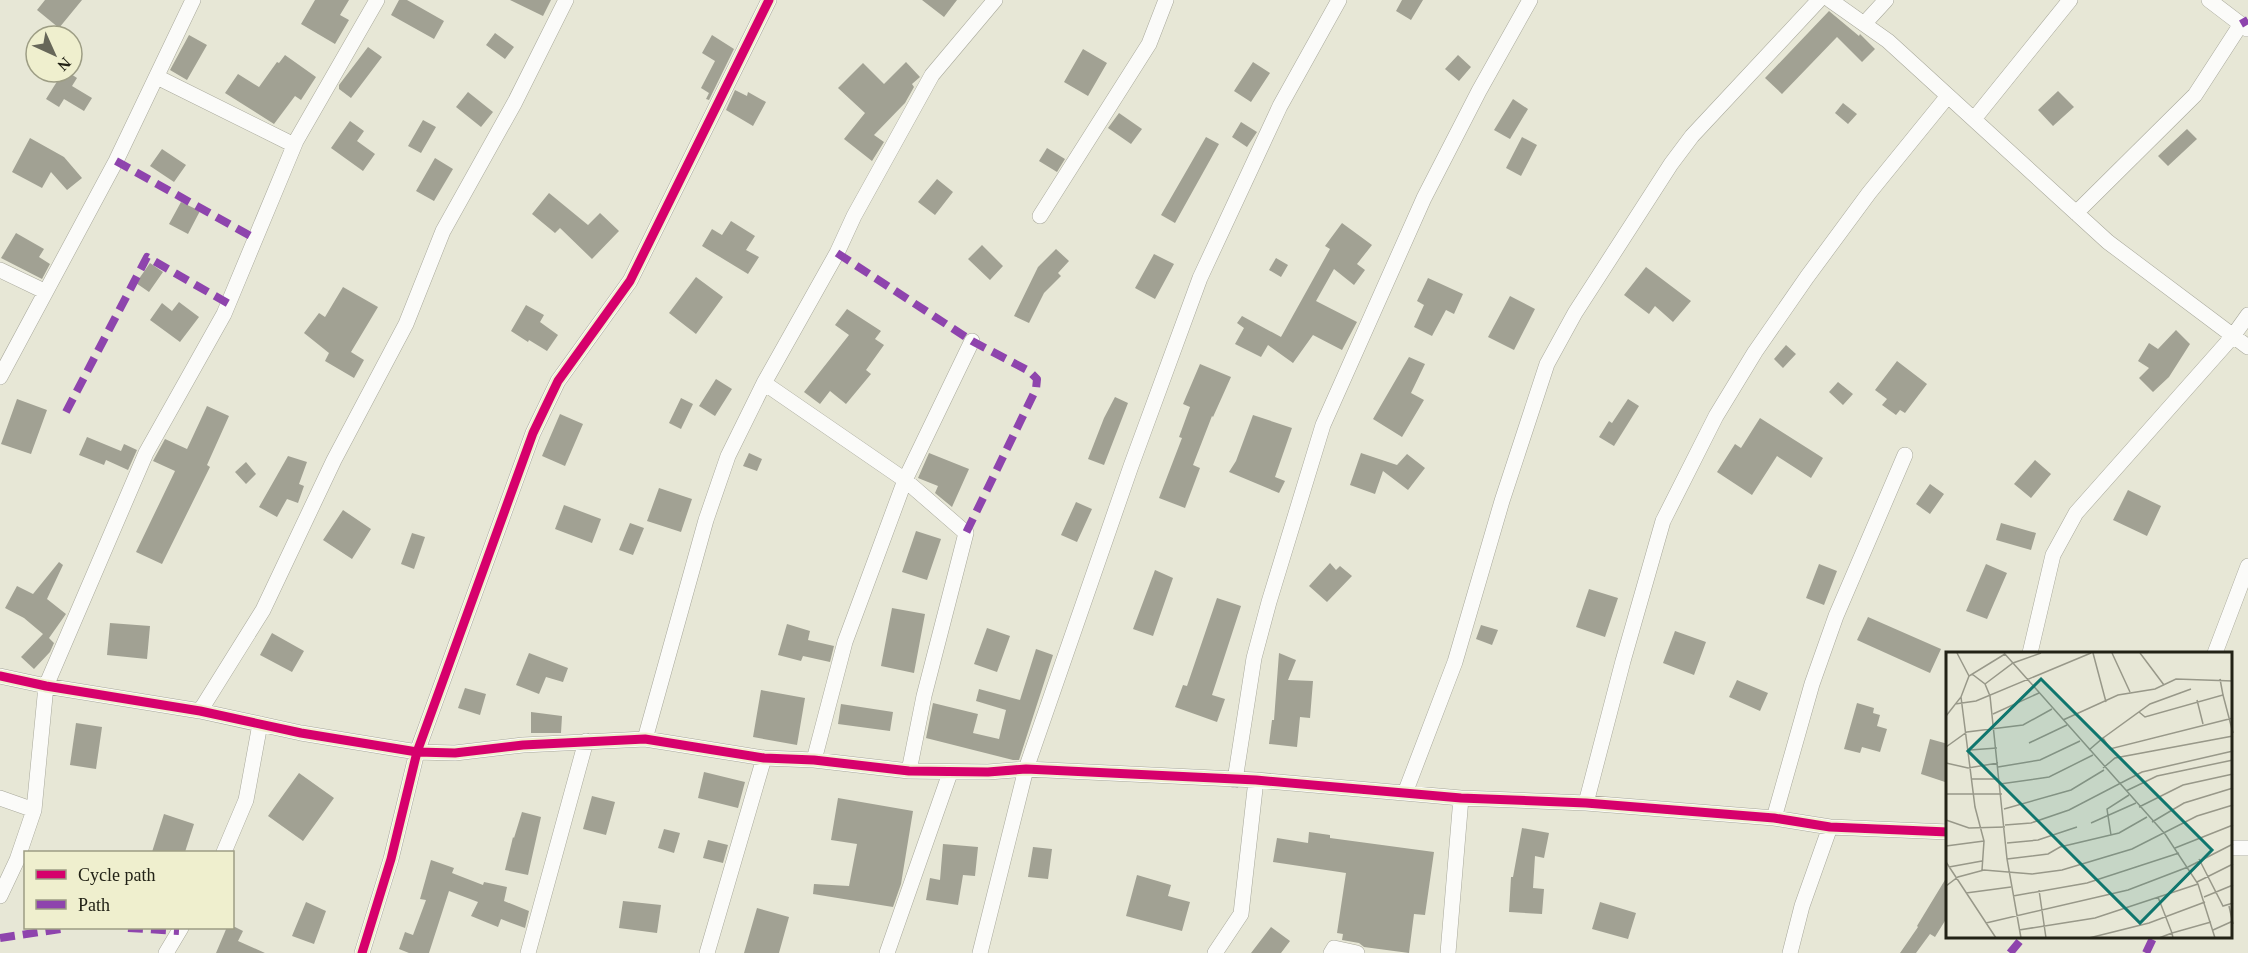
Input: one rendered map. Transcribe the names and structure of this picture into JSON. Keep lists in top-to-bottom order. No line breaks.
{"legend":["Cycle path","Path"],"north":"bottom right"}
